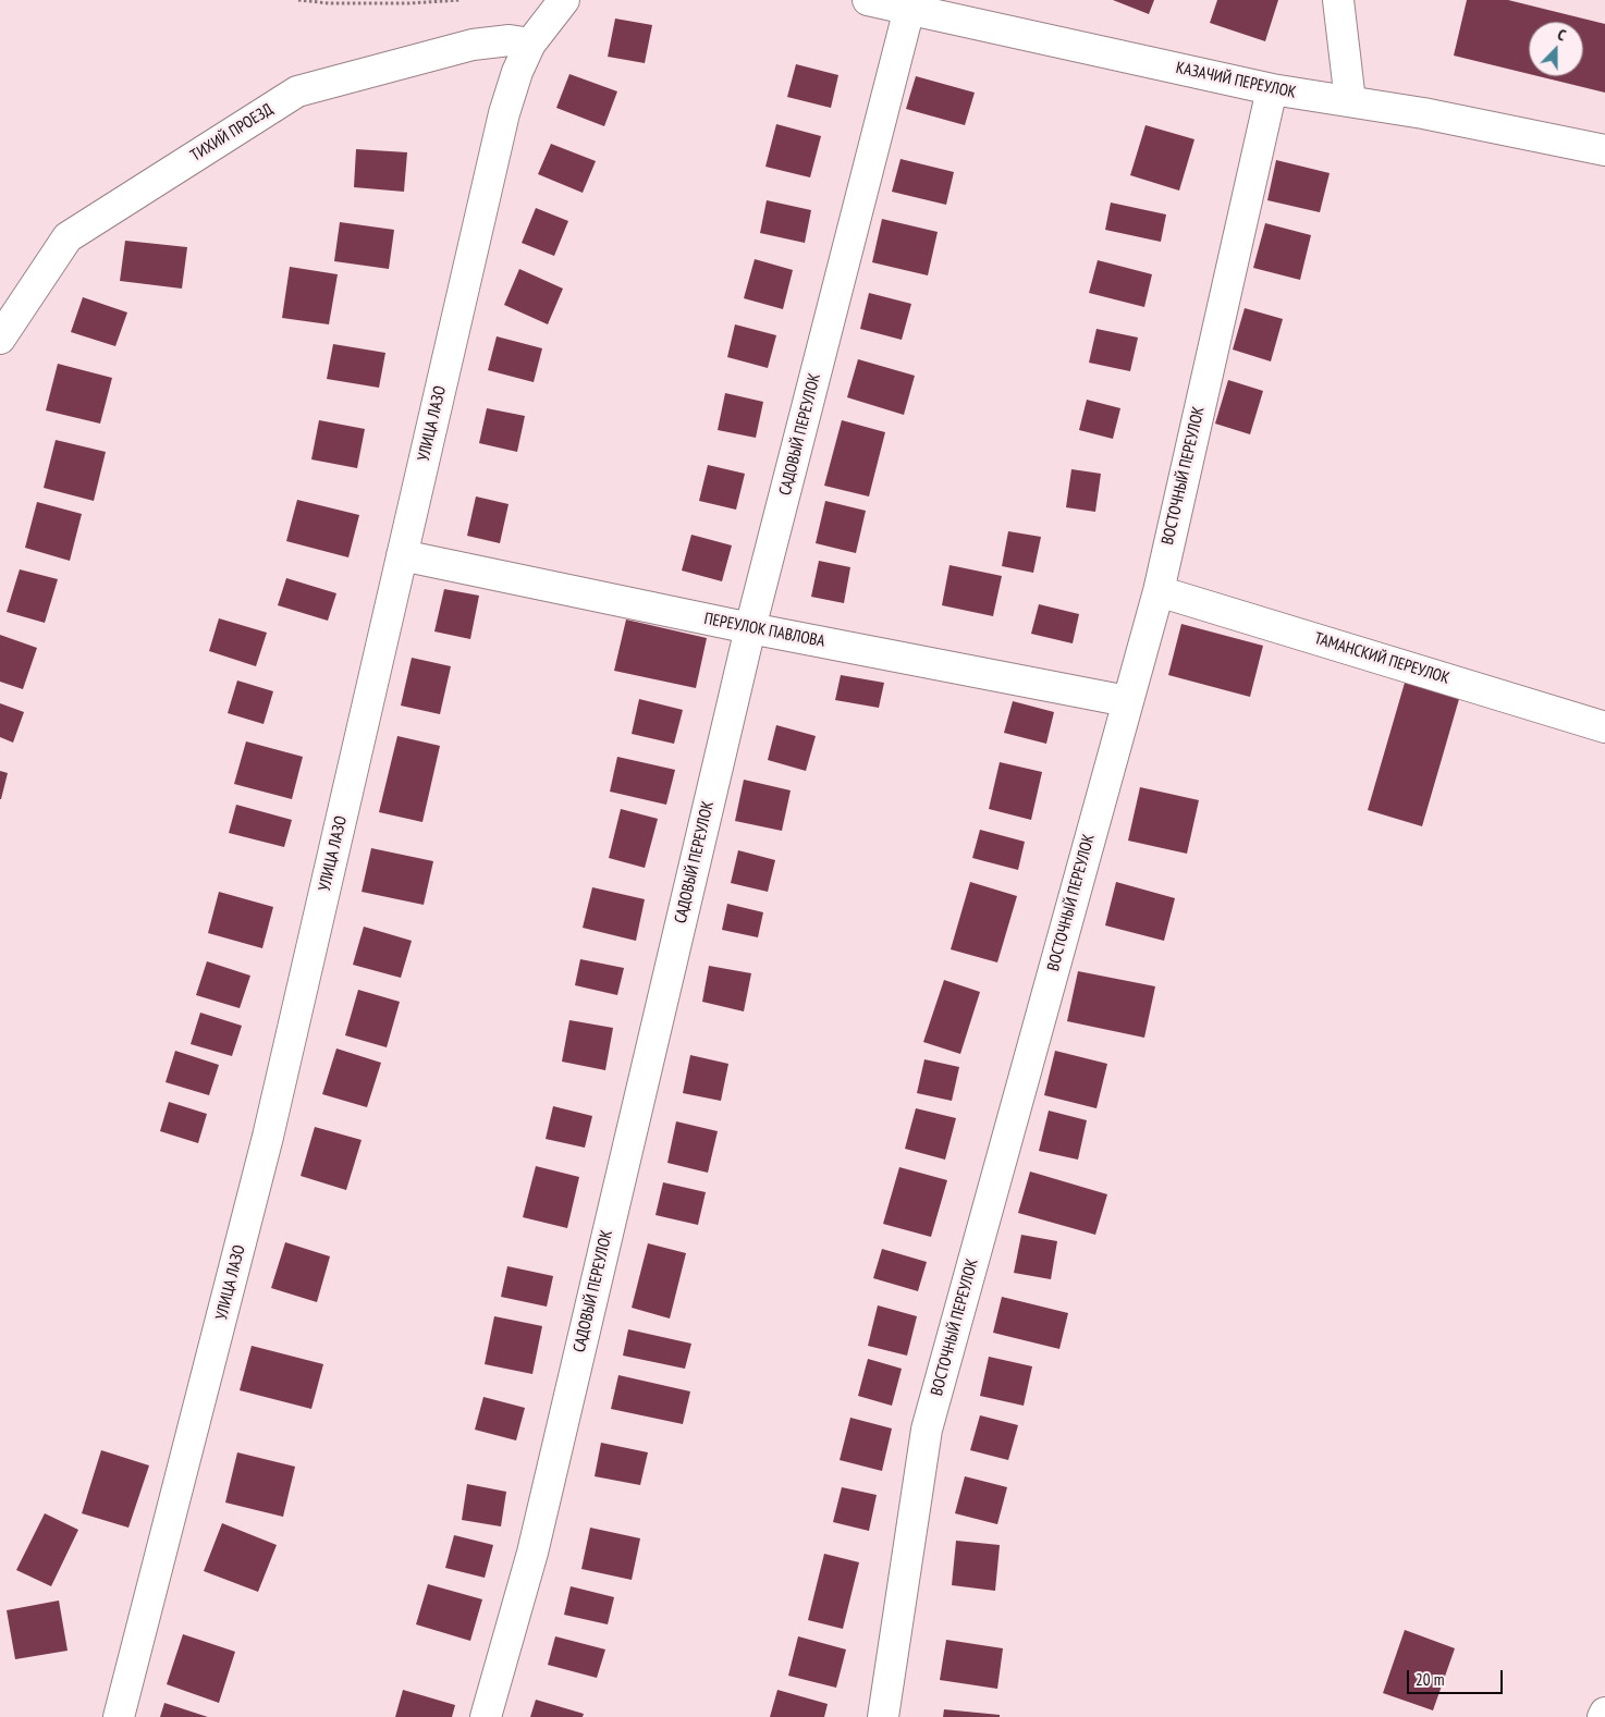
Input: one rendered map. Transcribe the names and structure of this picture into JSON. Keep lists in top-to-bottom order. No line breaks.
{"streets":{"street":["КАЗАЧИЙ ПЕРЕУЛОК","ТИХИЙ ПРОЕЗД","УЛИЦА ЛАЗО","САДОВЫЙ ПЕРЕУЛОК","ВОСТОЧНЫЙ ПЕРЕУЛОК","ПЕРЕУЛОК ПАВЛОВА","ТАМАНСКИЙ ПЕРЕУЛОК"]},"crossings":[["КАЗАЧИЙ ПЕРЕУЛОК","САДОВЫЙ ПЕРЕУЛОК"],["КАЗАЧИЙ ПЕРЕУЛОК","ВОСТОЧНЫЙ ПЕРЕУЛОК"],["ТИХИЙ ПРОЕЗД","УЛИЦА ЛАЗО"],["УЛИЦА ЛАЗО","ПЕРЕУЛОК ПАВЛОВА"],["САДОВЫЙ ПЕРЕУЛОК","ПЕРЕУЛОК ПАВЛОВА"],["ВОСТОЧНЫЙ ПЕРЕУЛОК","ПЕРЕУЛОК ПАВЛОВА"],["ВОСТОЧНЫЙ ПЕРЕУЛОК","ТАМАНСКИЙ ПЕРЕУЛОК"]],"scale_bar":"20 m","north":"top"}
